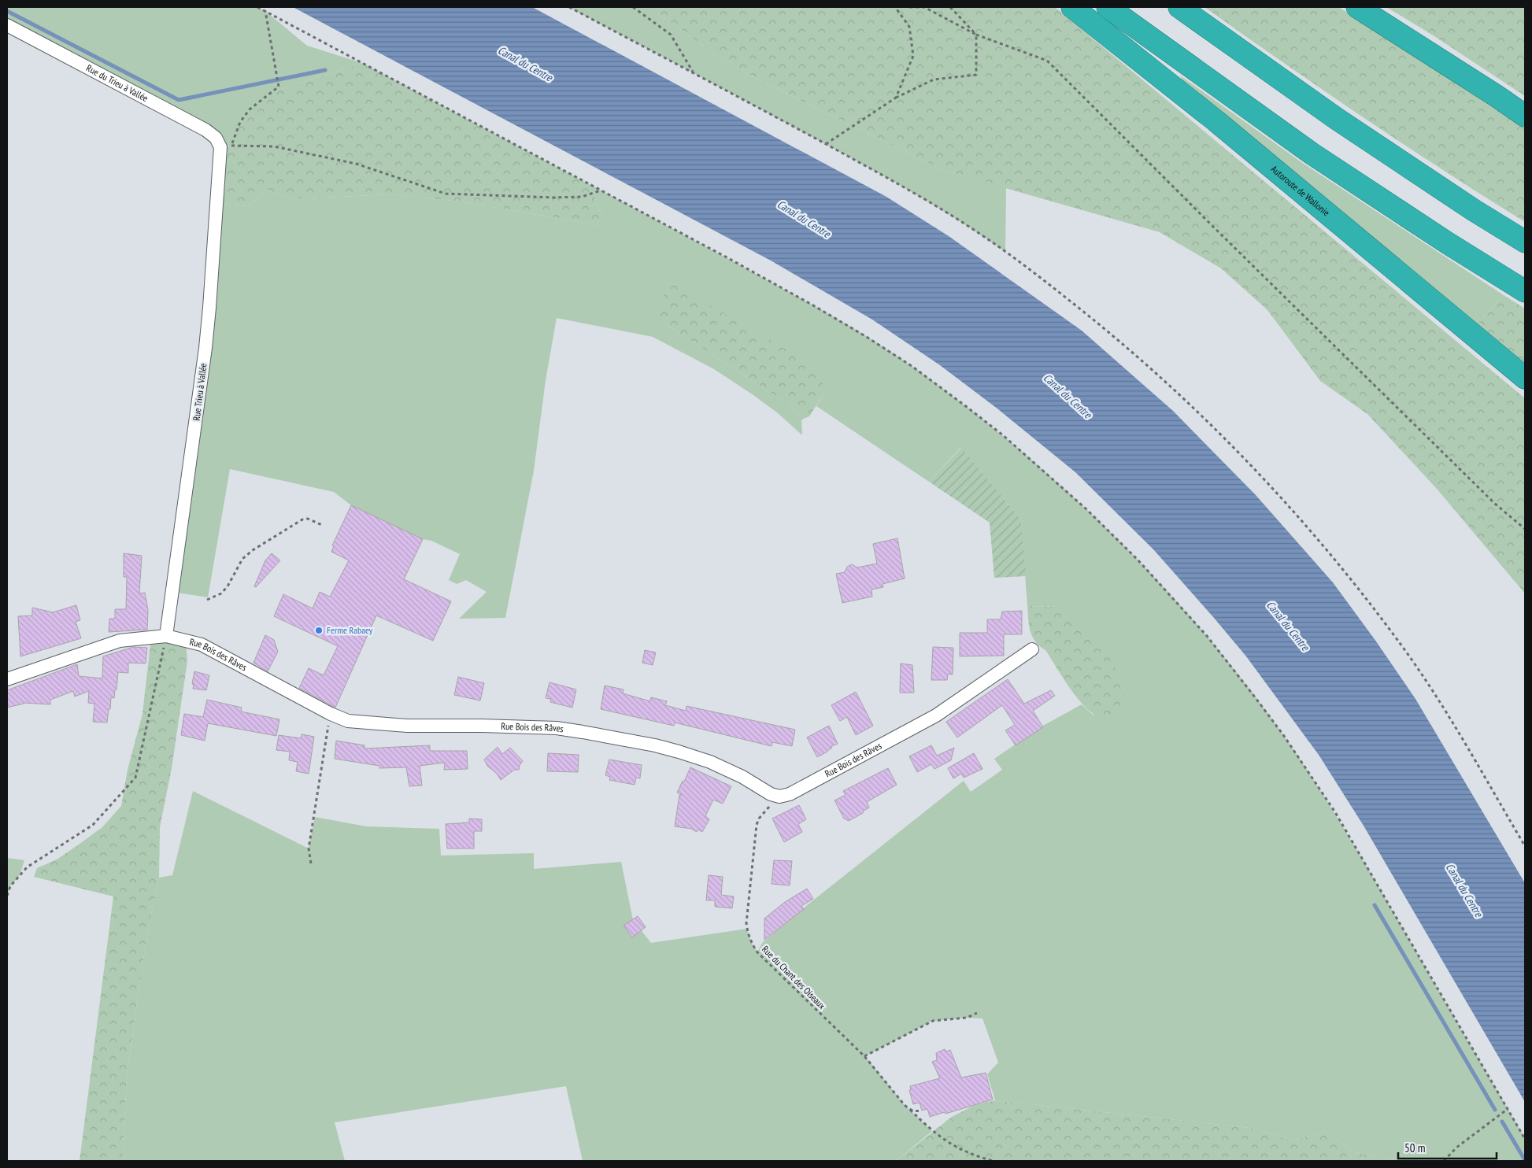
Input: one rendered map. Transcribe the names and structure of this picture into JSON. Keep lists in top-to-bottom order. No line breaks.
{"streets":{"highway":["Autoroute de Wallonie"],"street":["Rue du Trieu à Vallée","Rue Trieu à Vallée","Rue Bois des Râves"],"path":["Rue du Chant des Oiseaux"]},"crossings":[["Rue du Trieu à Vallée","Rue Trieu à Vallée"],["Rue Trieu à Vallée","Rue Bois des Râves"],["Rue Bois des Râves","Rue du Chant des Oiseaux"]],"water":["Canal du Centre"],"places":["Ferme Rabaey"],"scale_bar":"50 m"}
